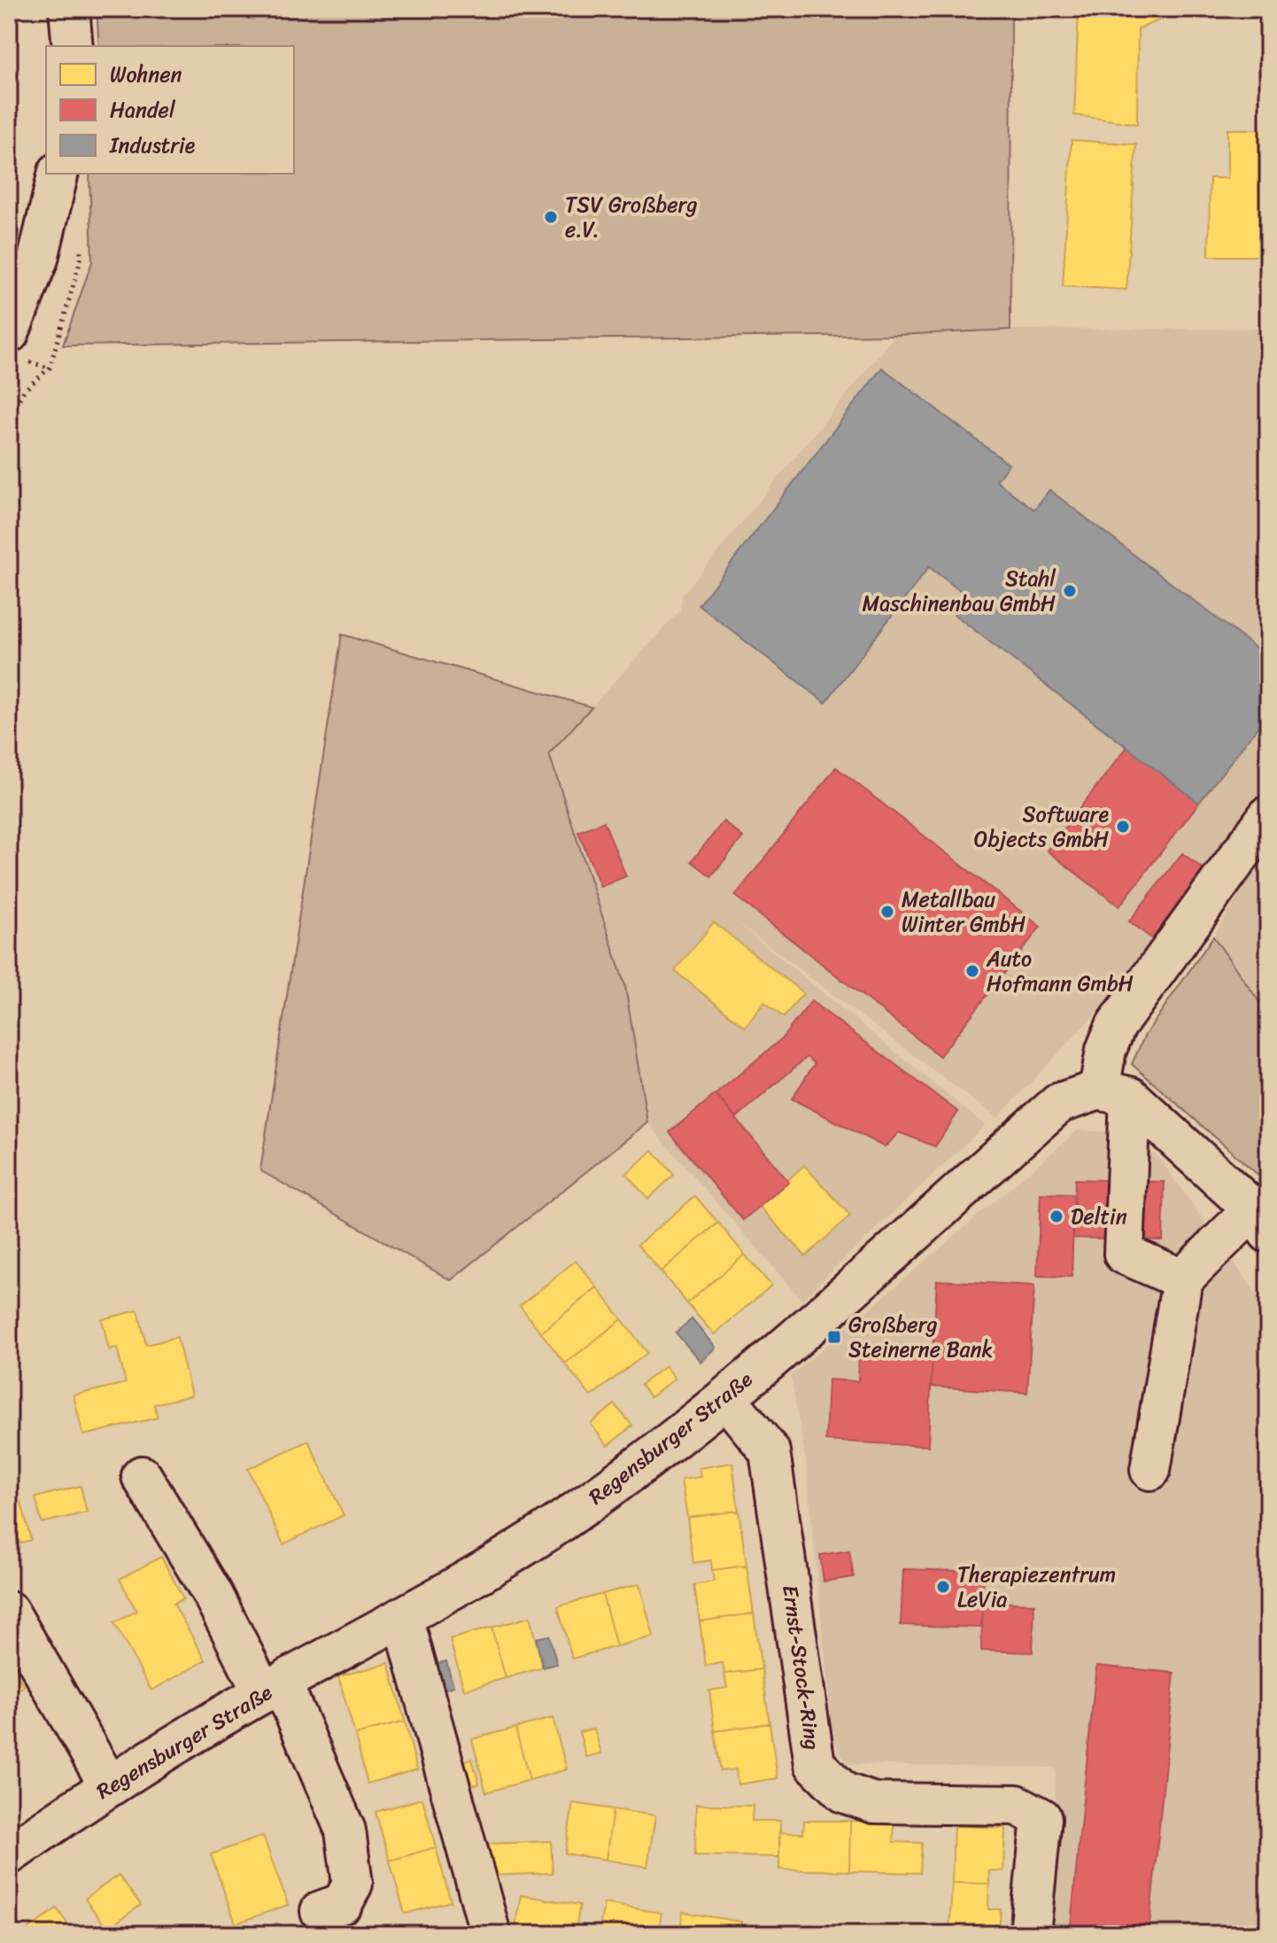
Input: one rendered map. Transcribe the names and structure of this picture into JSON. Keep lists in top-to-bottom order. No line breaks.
{"streets":{"street":["Regensburger Straße","Ernst-Stock-Ring"]},"crossings":[["Regensburger Straße","Ernst-Stock-Ring"]],"places":{"other":["TSV Großberg e.V.","Stahl Maschinenbau GmbH","Software Objects GmbH","Metallbau Winter GmbH","Auto Hofmann GmbH","Deltin","Therapiezentrum LeVia"],"transit":["Großberg Steinerne Bank"]},"legend":["Wohnen","Handel","Industrie"]}
